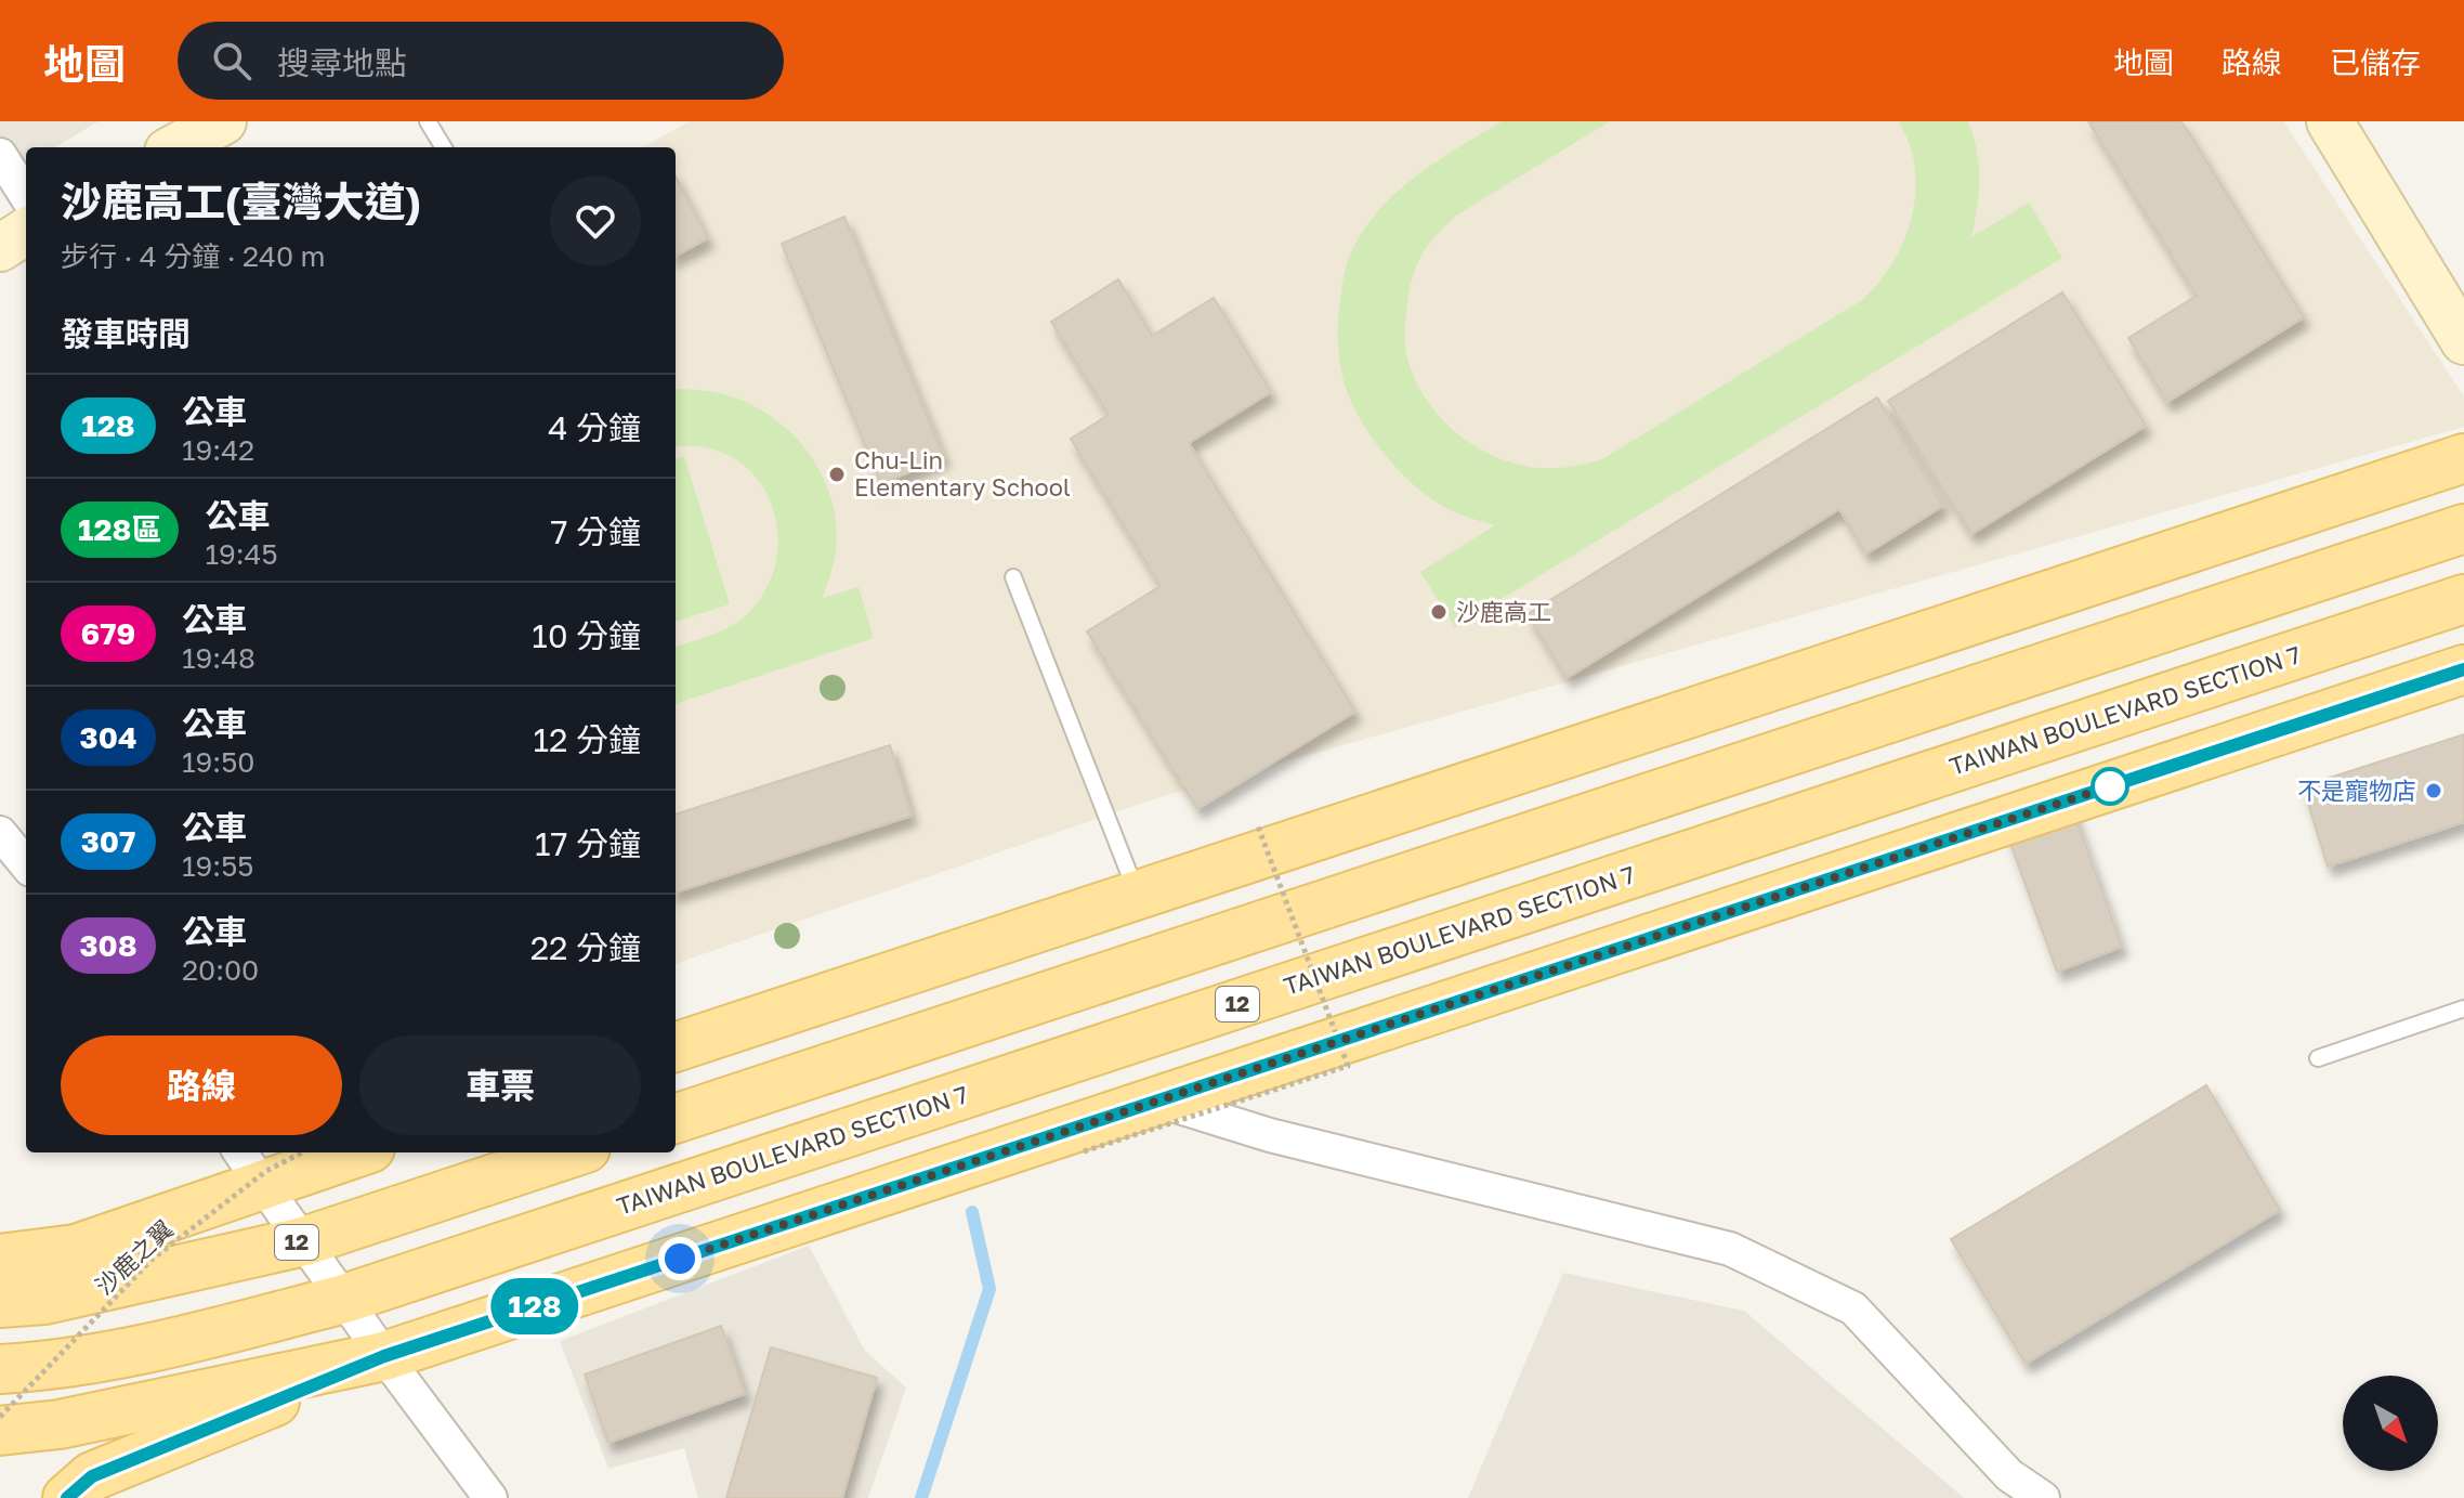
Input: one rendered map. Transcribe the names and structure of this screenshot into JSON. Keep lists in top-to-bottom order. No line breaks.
{"streets":{"main road":["TAIWAN BOULEVARD SECTION 7","12"],"path":["沙鹿之翼"]},"places":["Chu-Lin Elementary School","沙鹿高工","不是寵物店"],"lines":["bus line 128"],"north":"bottom right","page":{"header":"地圖","search":"搜尋地點","nav":["地圖","路線","已儲存"],"on_map":"128","heading":[["沙鹿高工(臺灣大道)","步行 · 4 分鐘 · 240 m"],"發車時間"],"list":[{"mark":"128","name":"公車","note":"19:42","value":"4 分鐘"},{"mark":"128區","name":"公車","note":"19:45","value":"7 分鐘"},{"mark":"679","name":"公車","note":"19:48","value":"10 分鐘"},{"mark":"304","name":"公車","note":"19:50","value":"12 分鐘"},{"mark":"307","name":"公車","note":"19:55","value":"17 分鐘"},{"mark":"308","name":"公車","note":"20:00","value":"22 分鐘"}],"buttons":["路線","車票"]}}
